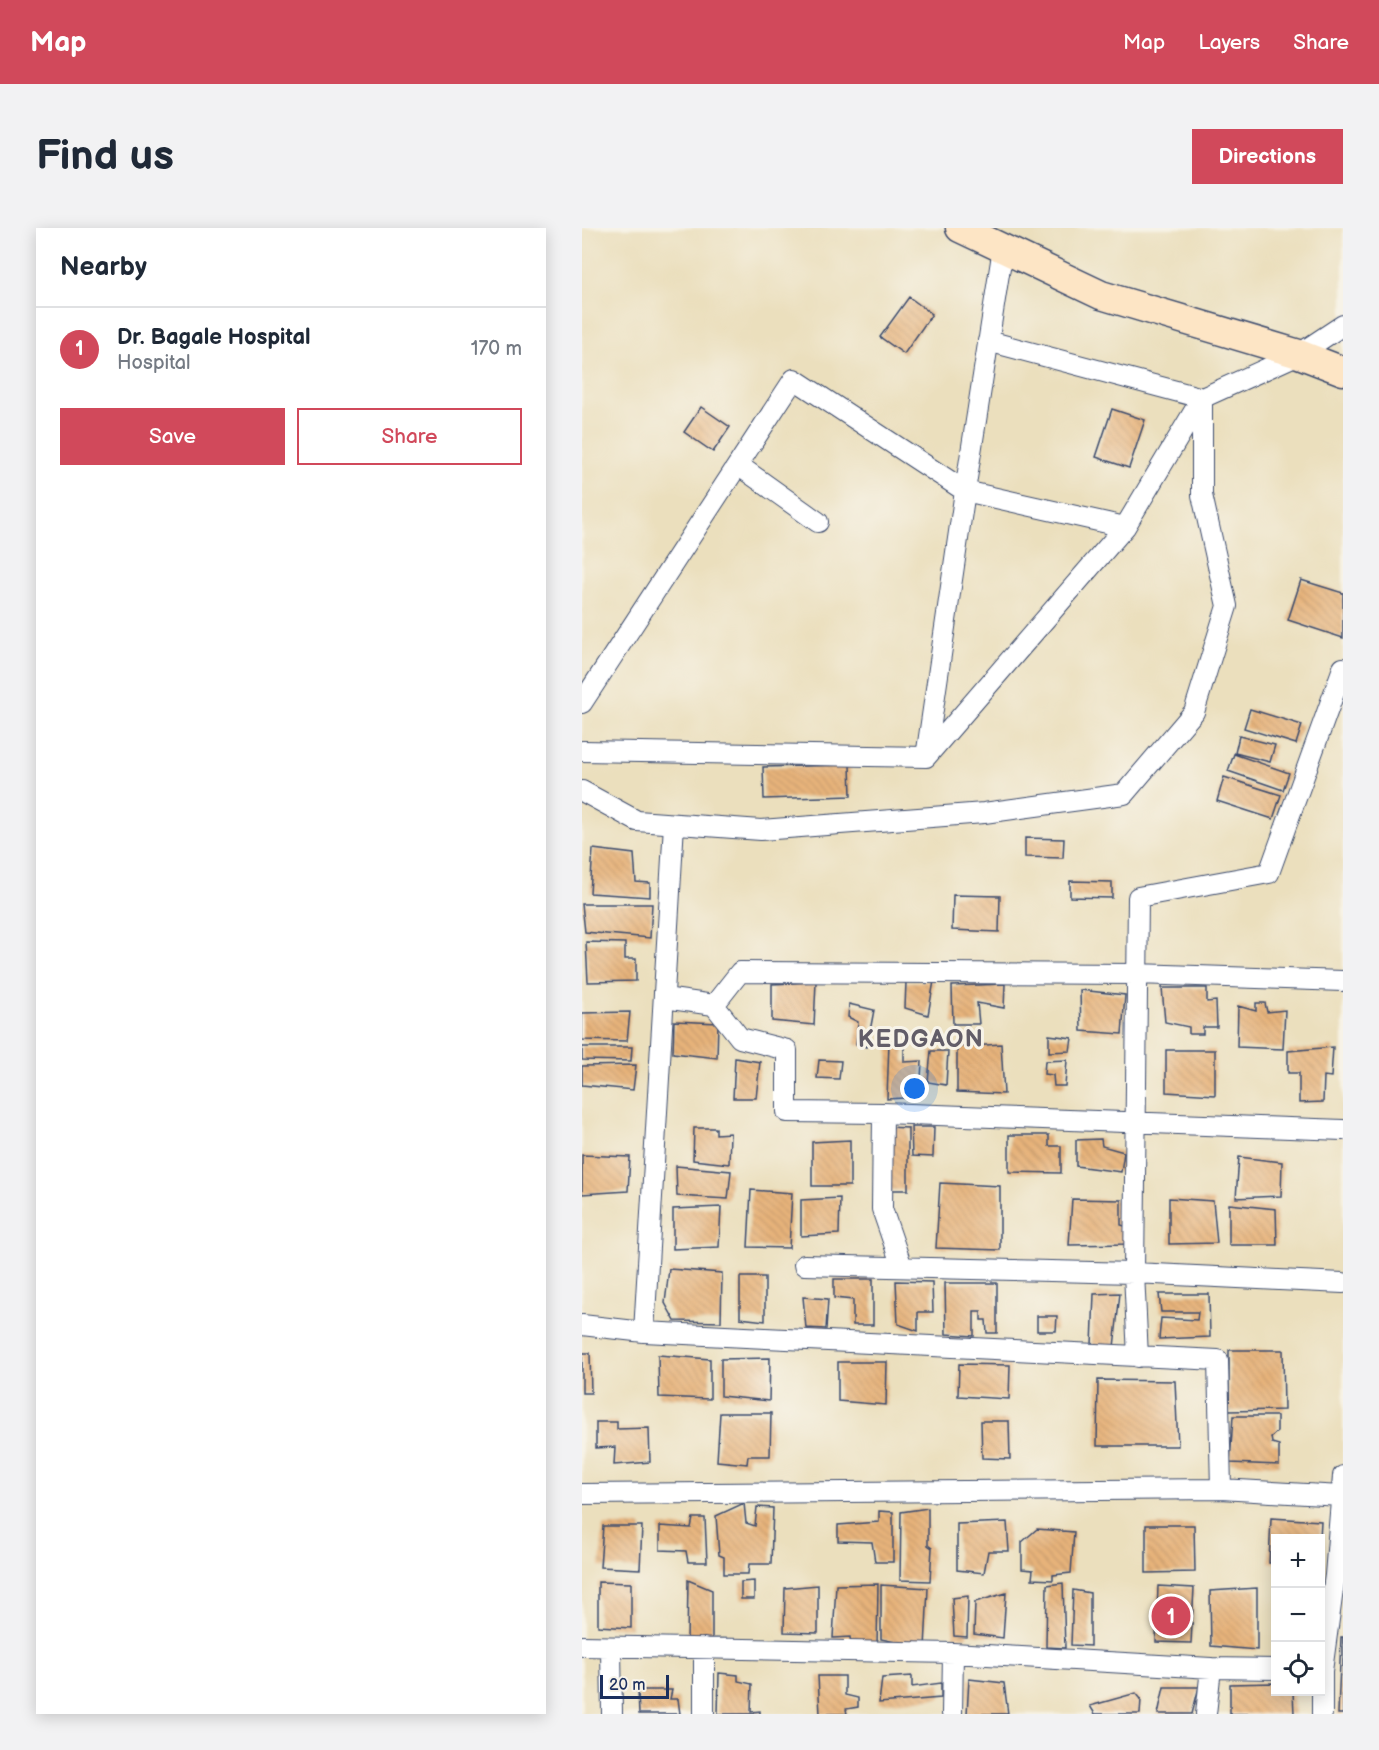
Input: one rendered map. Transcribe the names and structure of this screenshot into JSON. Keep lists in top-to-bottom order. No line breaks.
{"districts":["KEDGAON"],"scale_bar":"20 m","page":{"header":"Map","nav":["Map","Layers","Share"],"buttons":["Directions",["Save","Share"]],"title":"Find us","heading":"Nearby","list":[{"mark":"1","name":"Dr. Bagale Hospital","note":"Hospital","value":"170 m"}],"map_buttons":["+","−"],"pins":"1","scale":"20 m"}}
